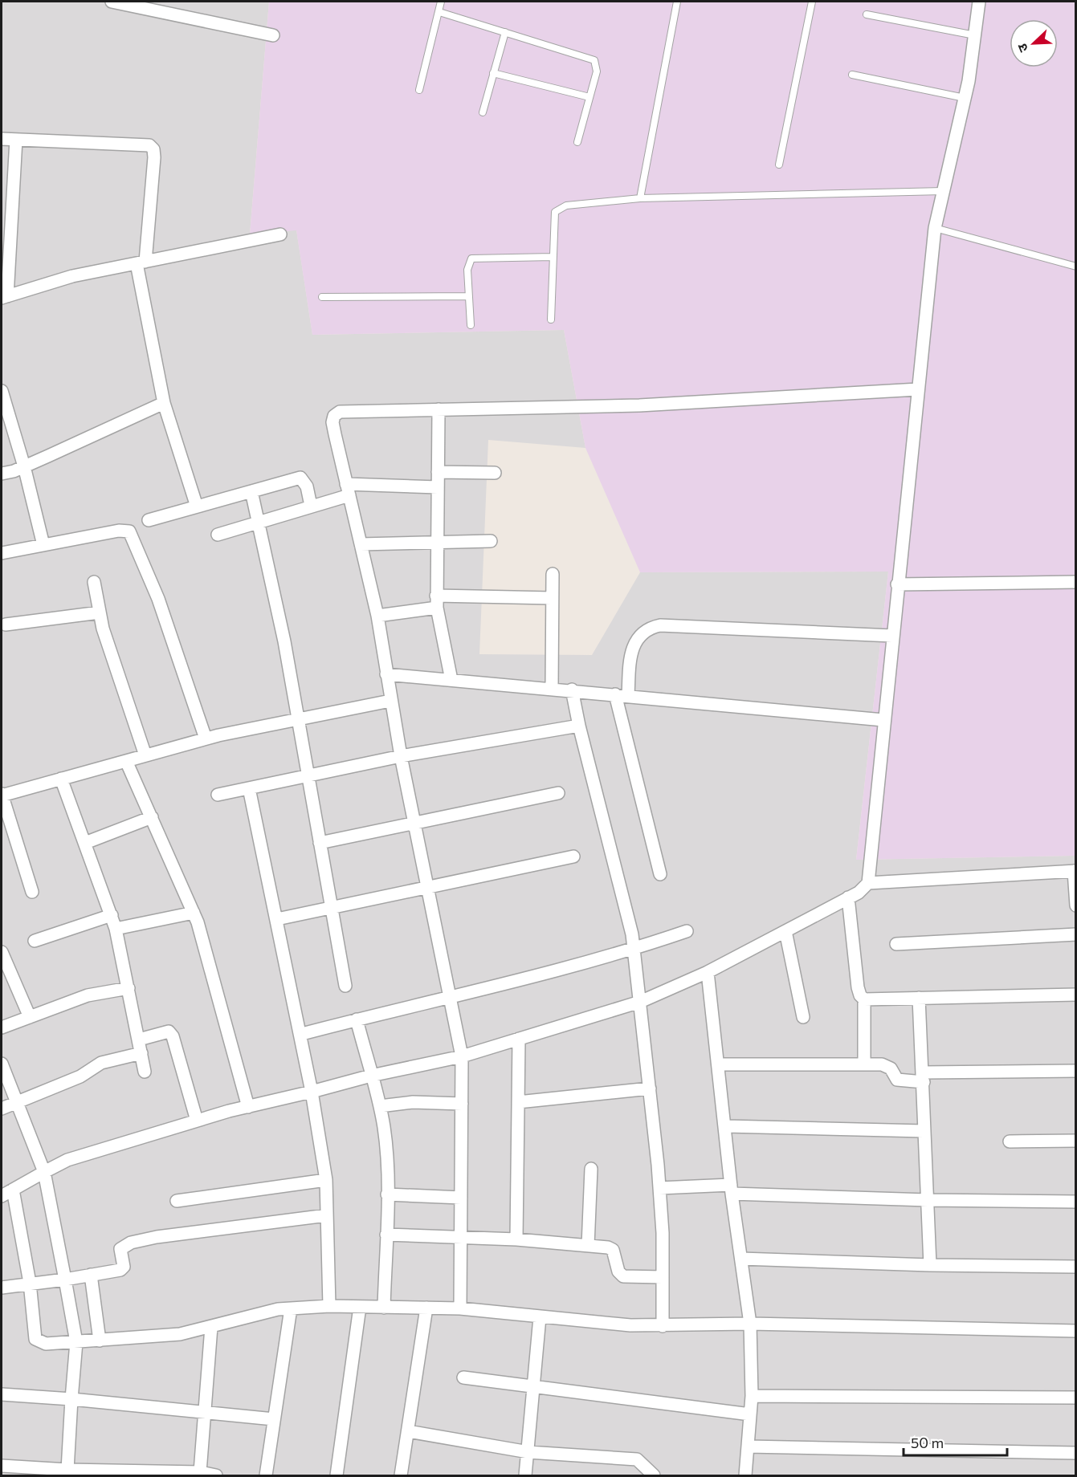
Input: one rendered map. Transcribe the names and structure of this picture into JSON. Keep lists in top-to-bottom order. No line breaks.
{"scale_bar":"50 m","north":"bottom left"}
